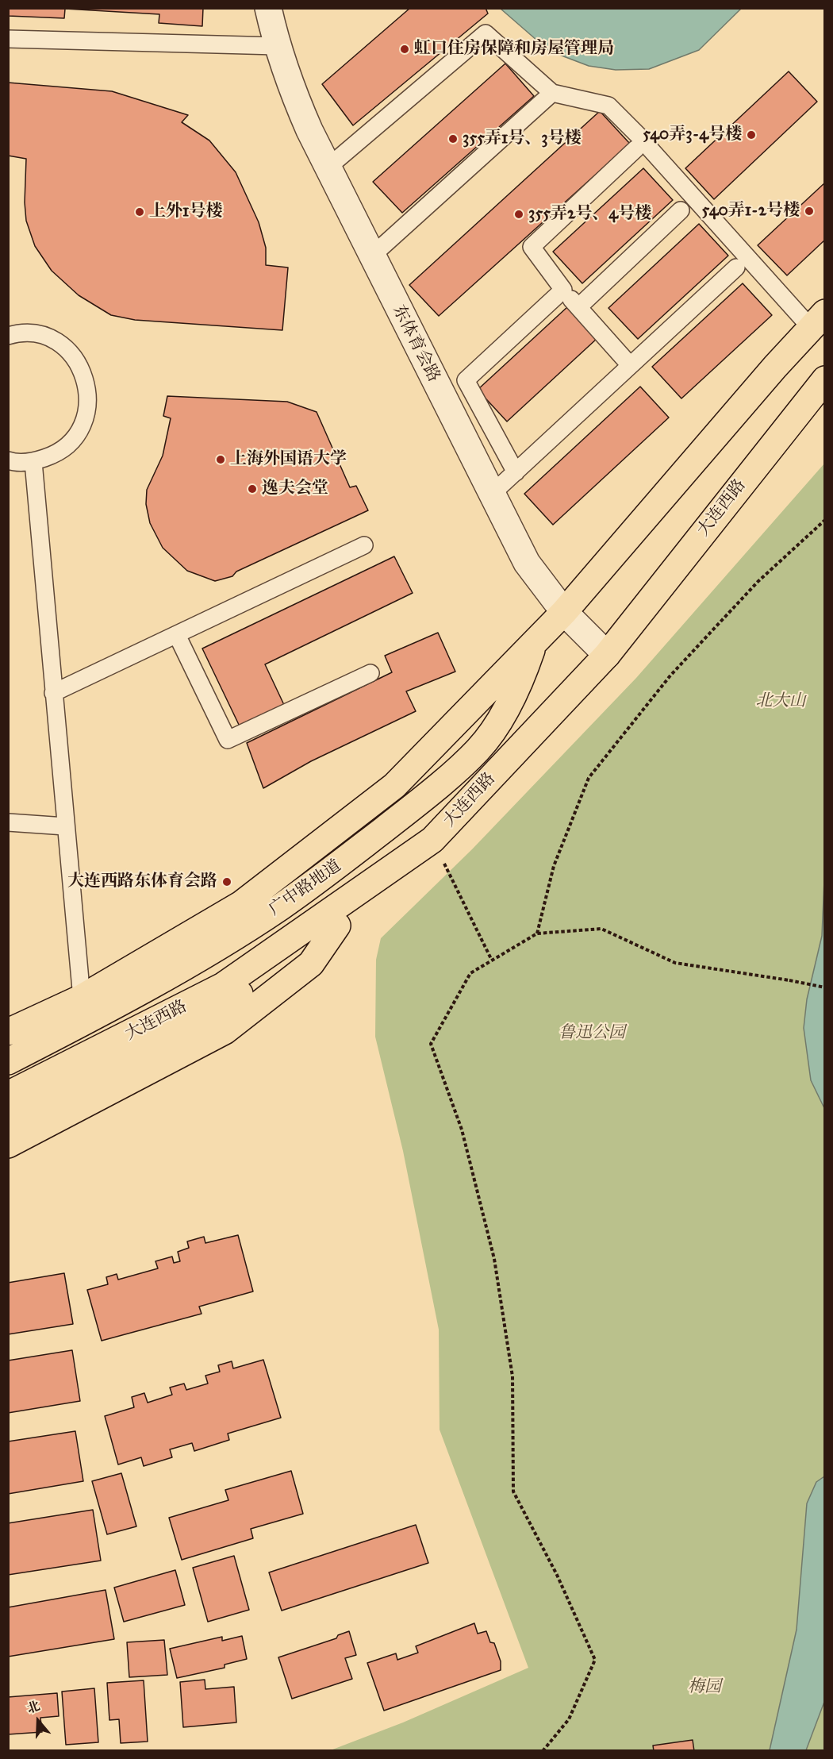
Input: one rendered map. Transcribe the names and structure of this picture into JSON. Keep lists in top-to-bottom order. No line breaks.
{"streets":{"main road":["大连西路","广中路地道"],"street":["东体育会路"]},"crossings":[["东体育会路","大连西路"]],"parks":["北大山","鲁迅公园","梅园"],"places":["虹口住房保障和房屋管理局","540弄3-4号楼","355弄1号、3号楼","540弄1-2号楼","上外1号楼","355弄2号、4号楼","上海外国语大学","逸夫会堂","大连西路东体育会路"],"north":"top"}
